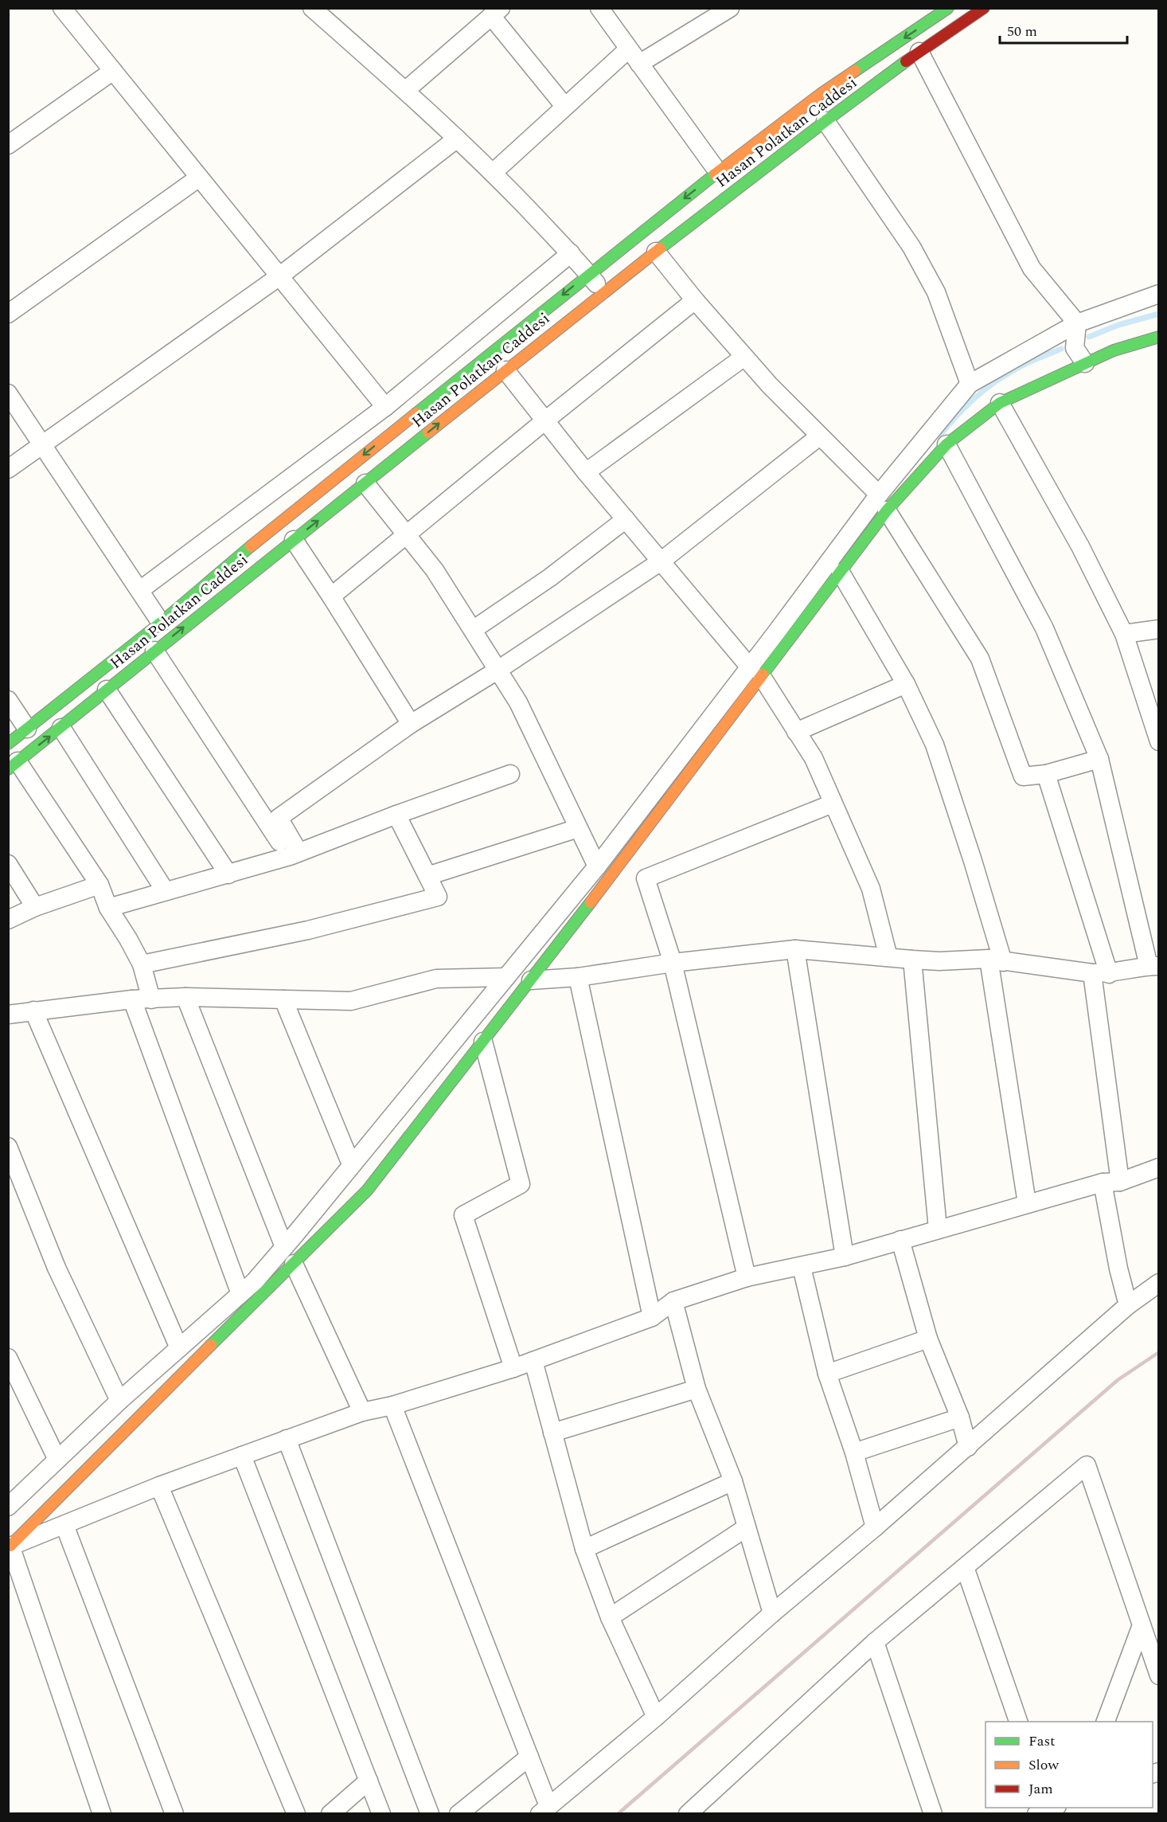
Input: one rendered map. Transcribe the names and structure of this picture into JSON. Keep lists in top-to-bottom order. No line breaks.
{"streets":{"main road":["Hasan Polatkan Caddesi"]},"legend":["Fast","Slow","Jam"],"scale_bar":"50 m"}
